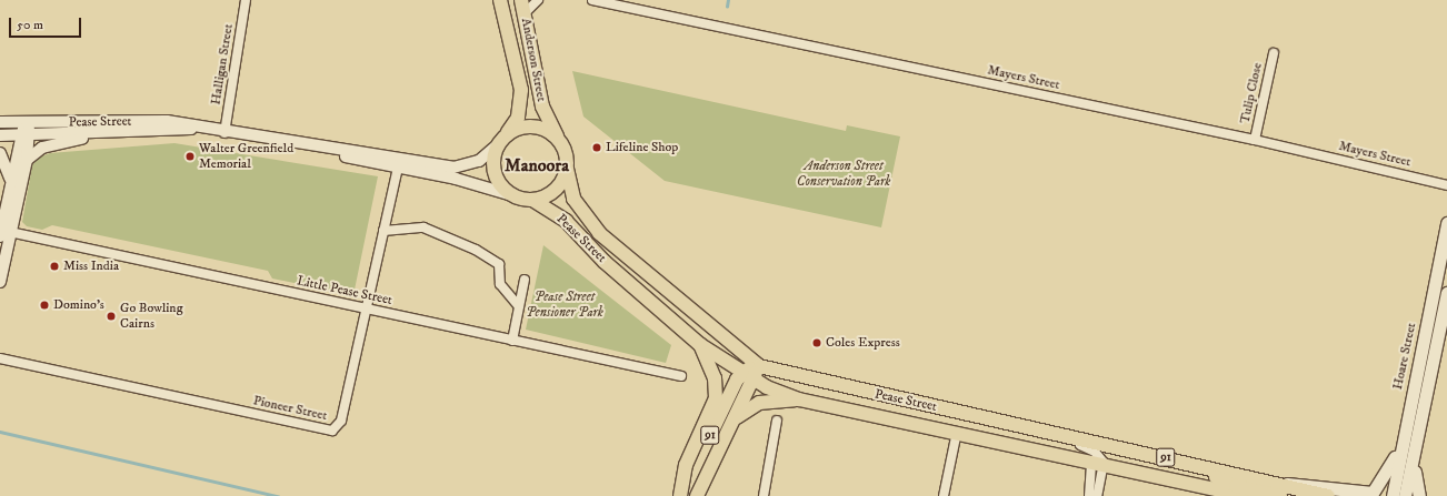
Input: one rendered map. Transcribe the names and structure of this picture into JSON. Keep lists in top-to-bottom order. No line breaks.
{"streets":{"main road":["Anderson Street","Pease Street","Hoare Street","91"],"street":["Halligan Street","Mayers Street","Tulip Close","Little Pease Street","Pioneer Street"]},"crossings":[["Anderson Street","Pease Street"],["Halligan Street","Pease Street"],["Mayers Street","Tulip Close"],["Pease Street","Pioneer Street"],["Pease Street","91"],["Little Pease Street","Pioneer Street"]],"districts":["Manoora"],"parks":["Anderson Street Conservation Park","Pease Street Pensioner Park"],"places":["Lifeline Shop","Walter Greenfield Memorial","Miss India","Domino's","Go Bowling Cairns","Coles Express"],"scale_bar":"50 m"}
